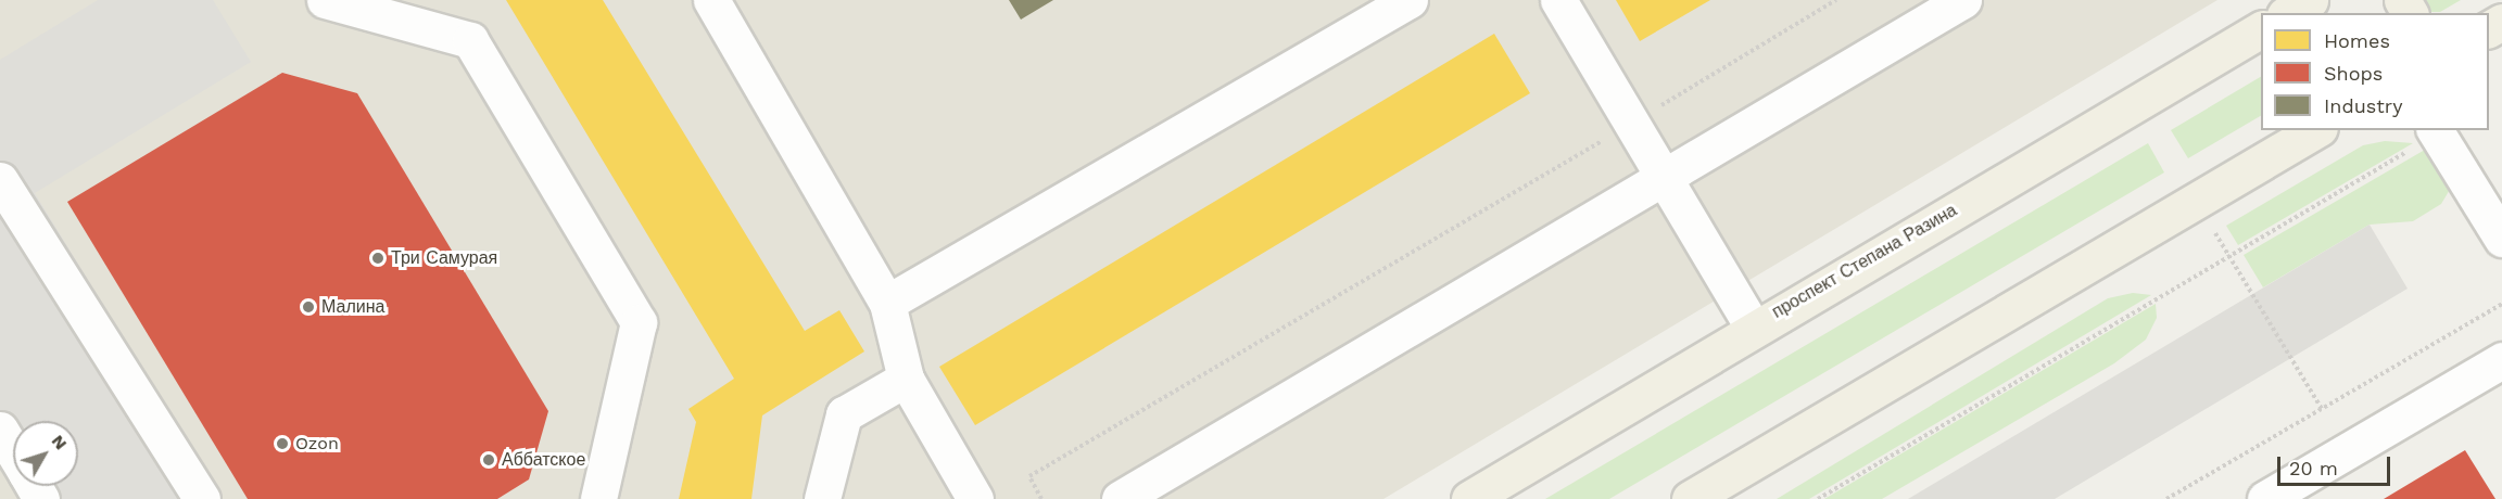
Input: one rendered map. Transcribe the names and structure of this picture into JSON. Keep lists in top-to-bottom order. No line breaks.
{"streets":{"main road":["проспект Степана Разина"]},"places":["Три Самурая","Малина","Ozon","Аббатское"],"legend":["Homes","Shops","Industry"],"scale_bar":"20 m","north":"top right"}
